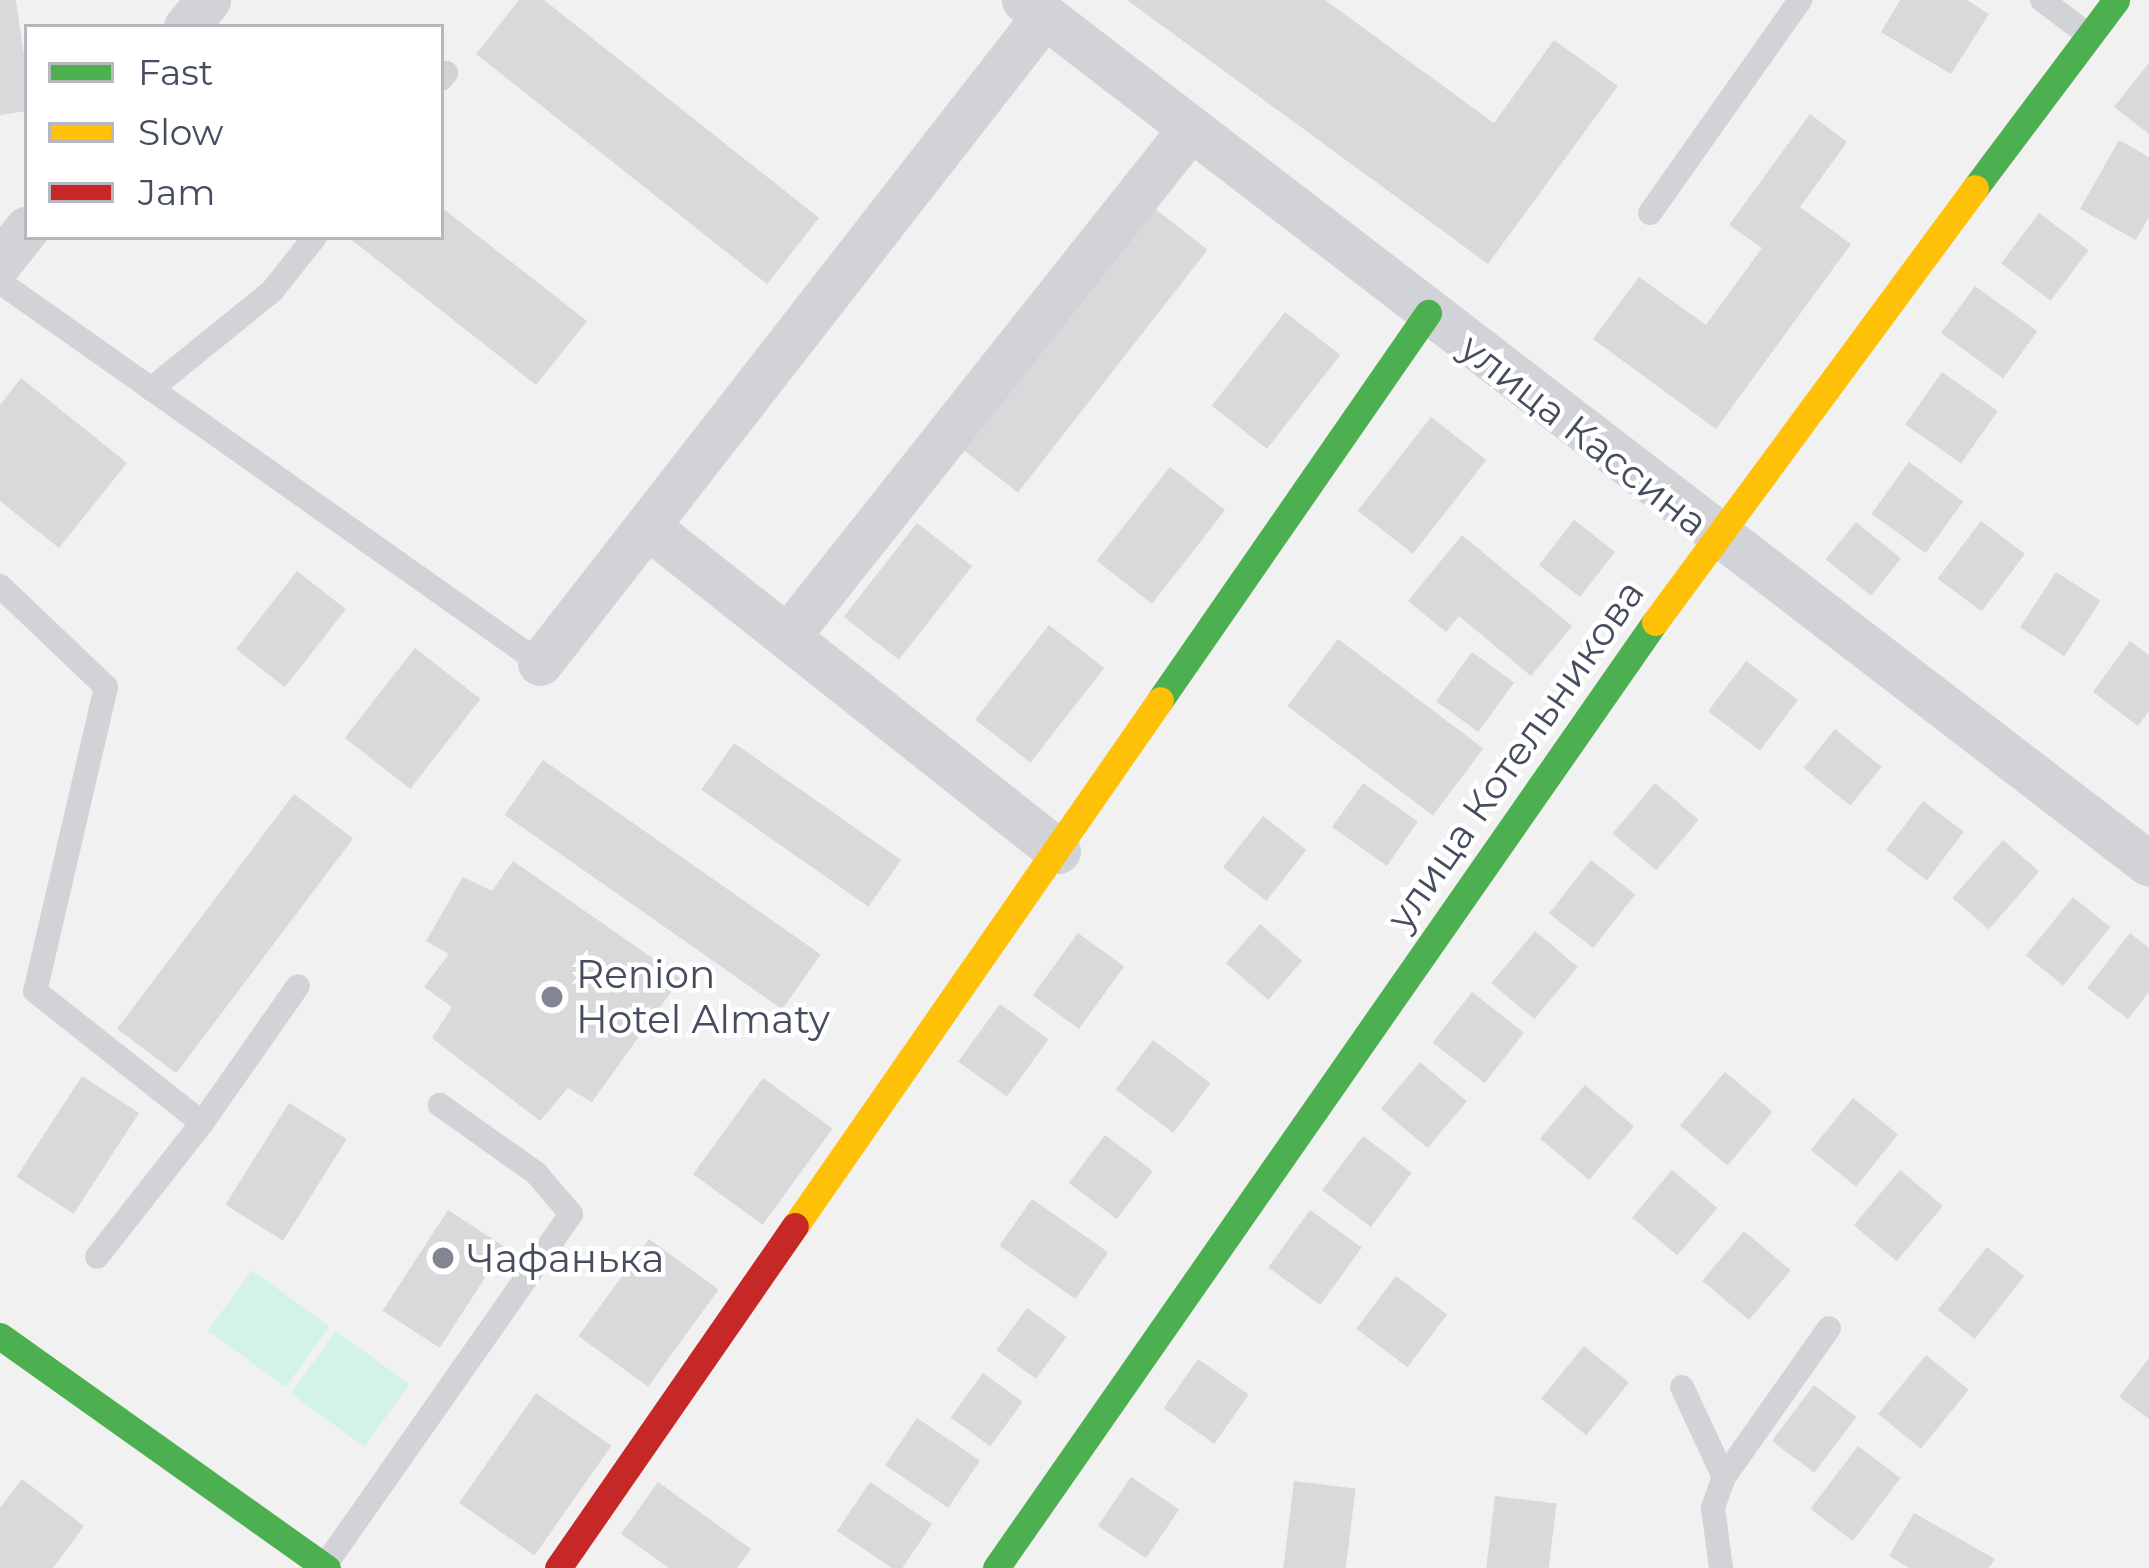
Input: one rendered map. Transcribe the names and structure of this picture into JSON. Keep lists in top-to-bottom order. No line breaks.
{"streets":{"street":["улица Кассина","улица Котельникова"]},"crossings":[["улица Кассина","улица Котельникова"]],"places":["Renion Hotel Almaty","Чафанька"],"legend":["Fast","Slow","Jam"]}
